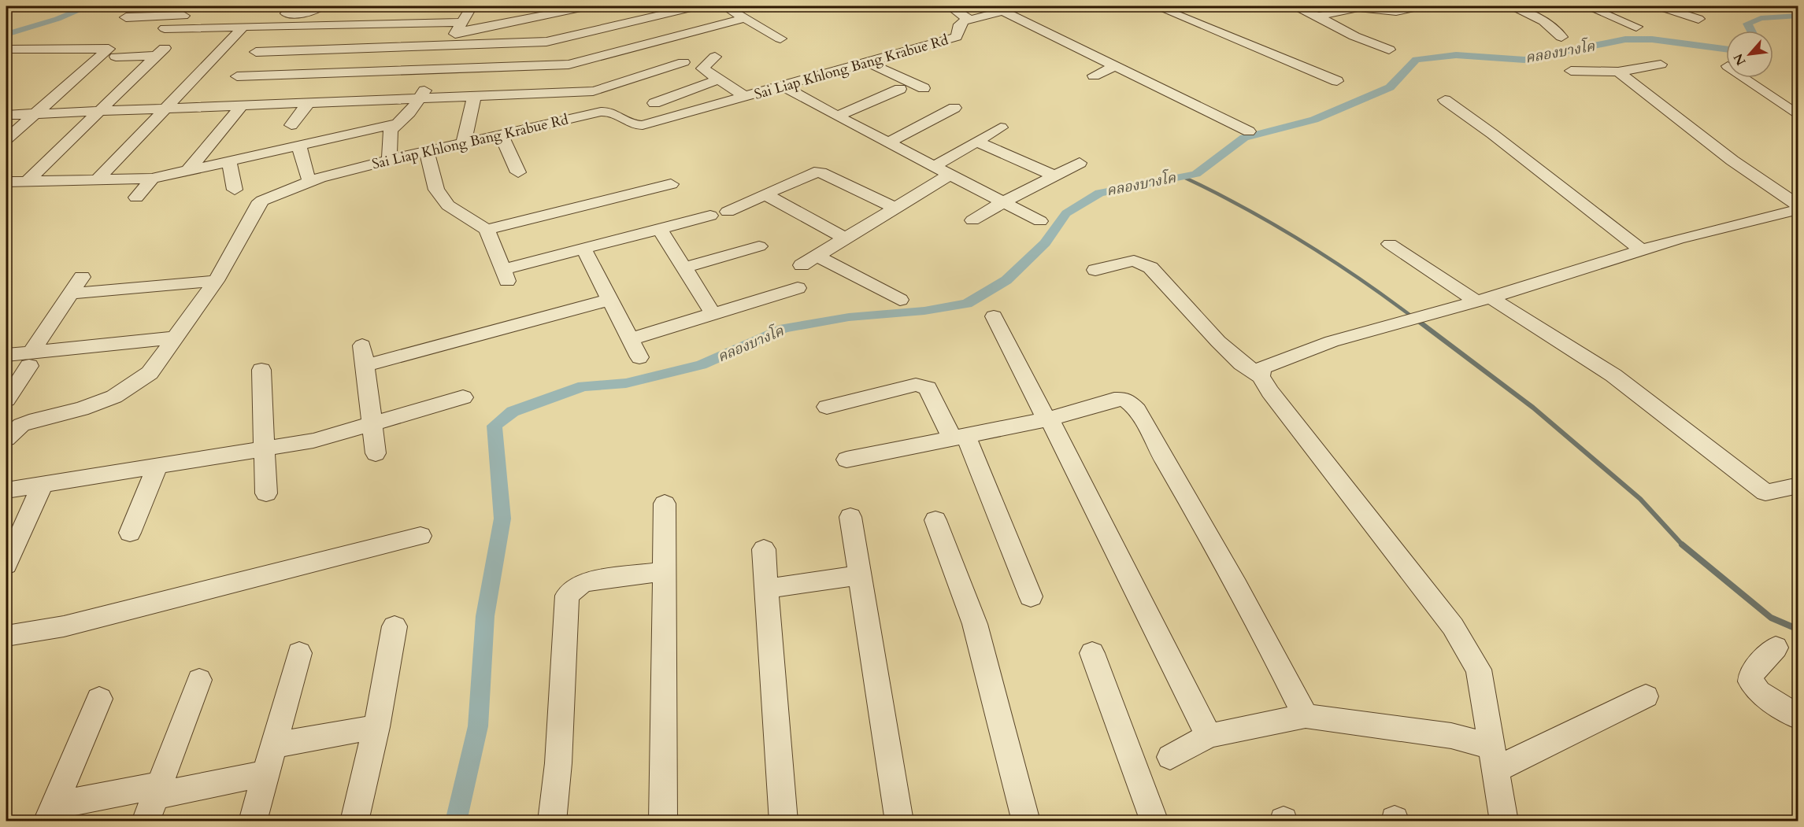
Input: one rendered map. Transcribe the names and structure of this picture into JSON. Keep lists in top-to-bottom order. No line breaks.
{"streets":{"street":["Sai Liap Khlong Bang Krabue Rd"]},"water":["คลองบางโค"],"north":"bottom left"}
